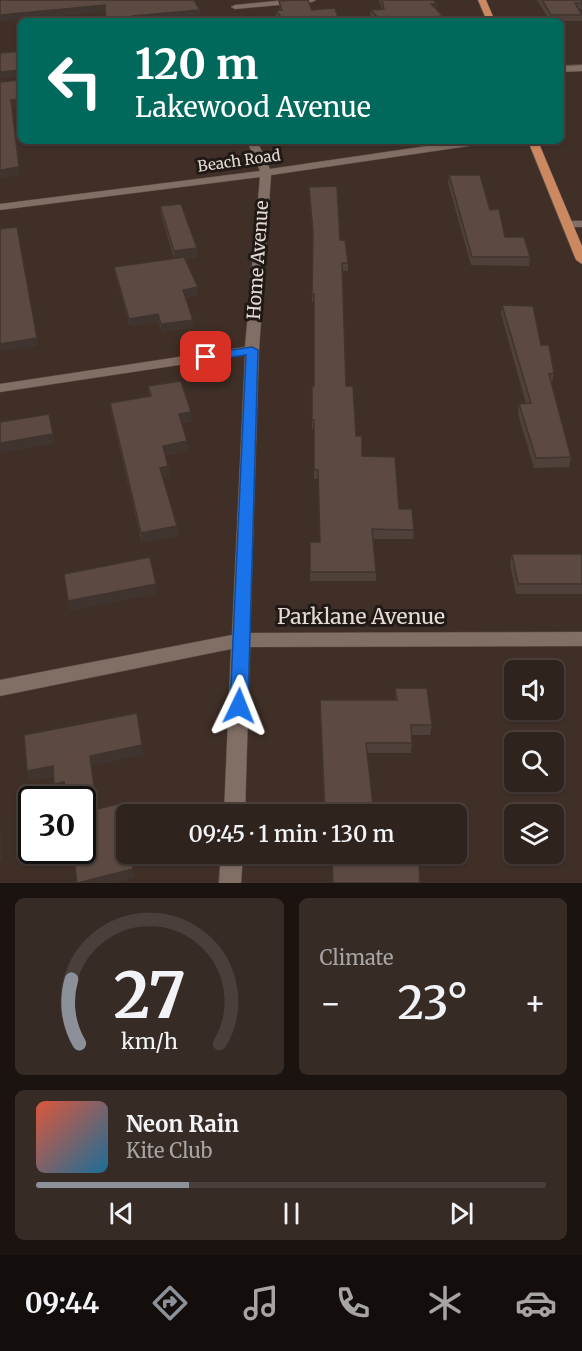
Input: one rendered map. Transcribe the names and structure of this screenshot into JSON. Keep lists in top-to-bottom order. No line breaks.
{"streets":{"street":["Beach Road","Home Avenue","Parklane Avenue"]},"crossings":[["Beach Road","Home Avenue"],["Home Avenue","Parklane Avenue"]],"page":{"turn":["120 m","Lakewood Avenue"],"limit":"30","trip":"09:45 · 1 min · 130 m","tile":"Climate","heat":["−","23°","+"],"song":["Neon Rain","Kite Club"],"tabs":"09:44","gauge":["27","km/h"]}}
